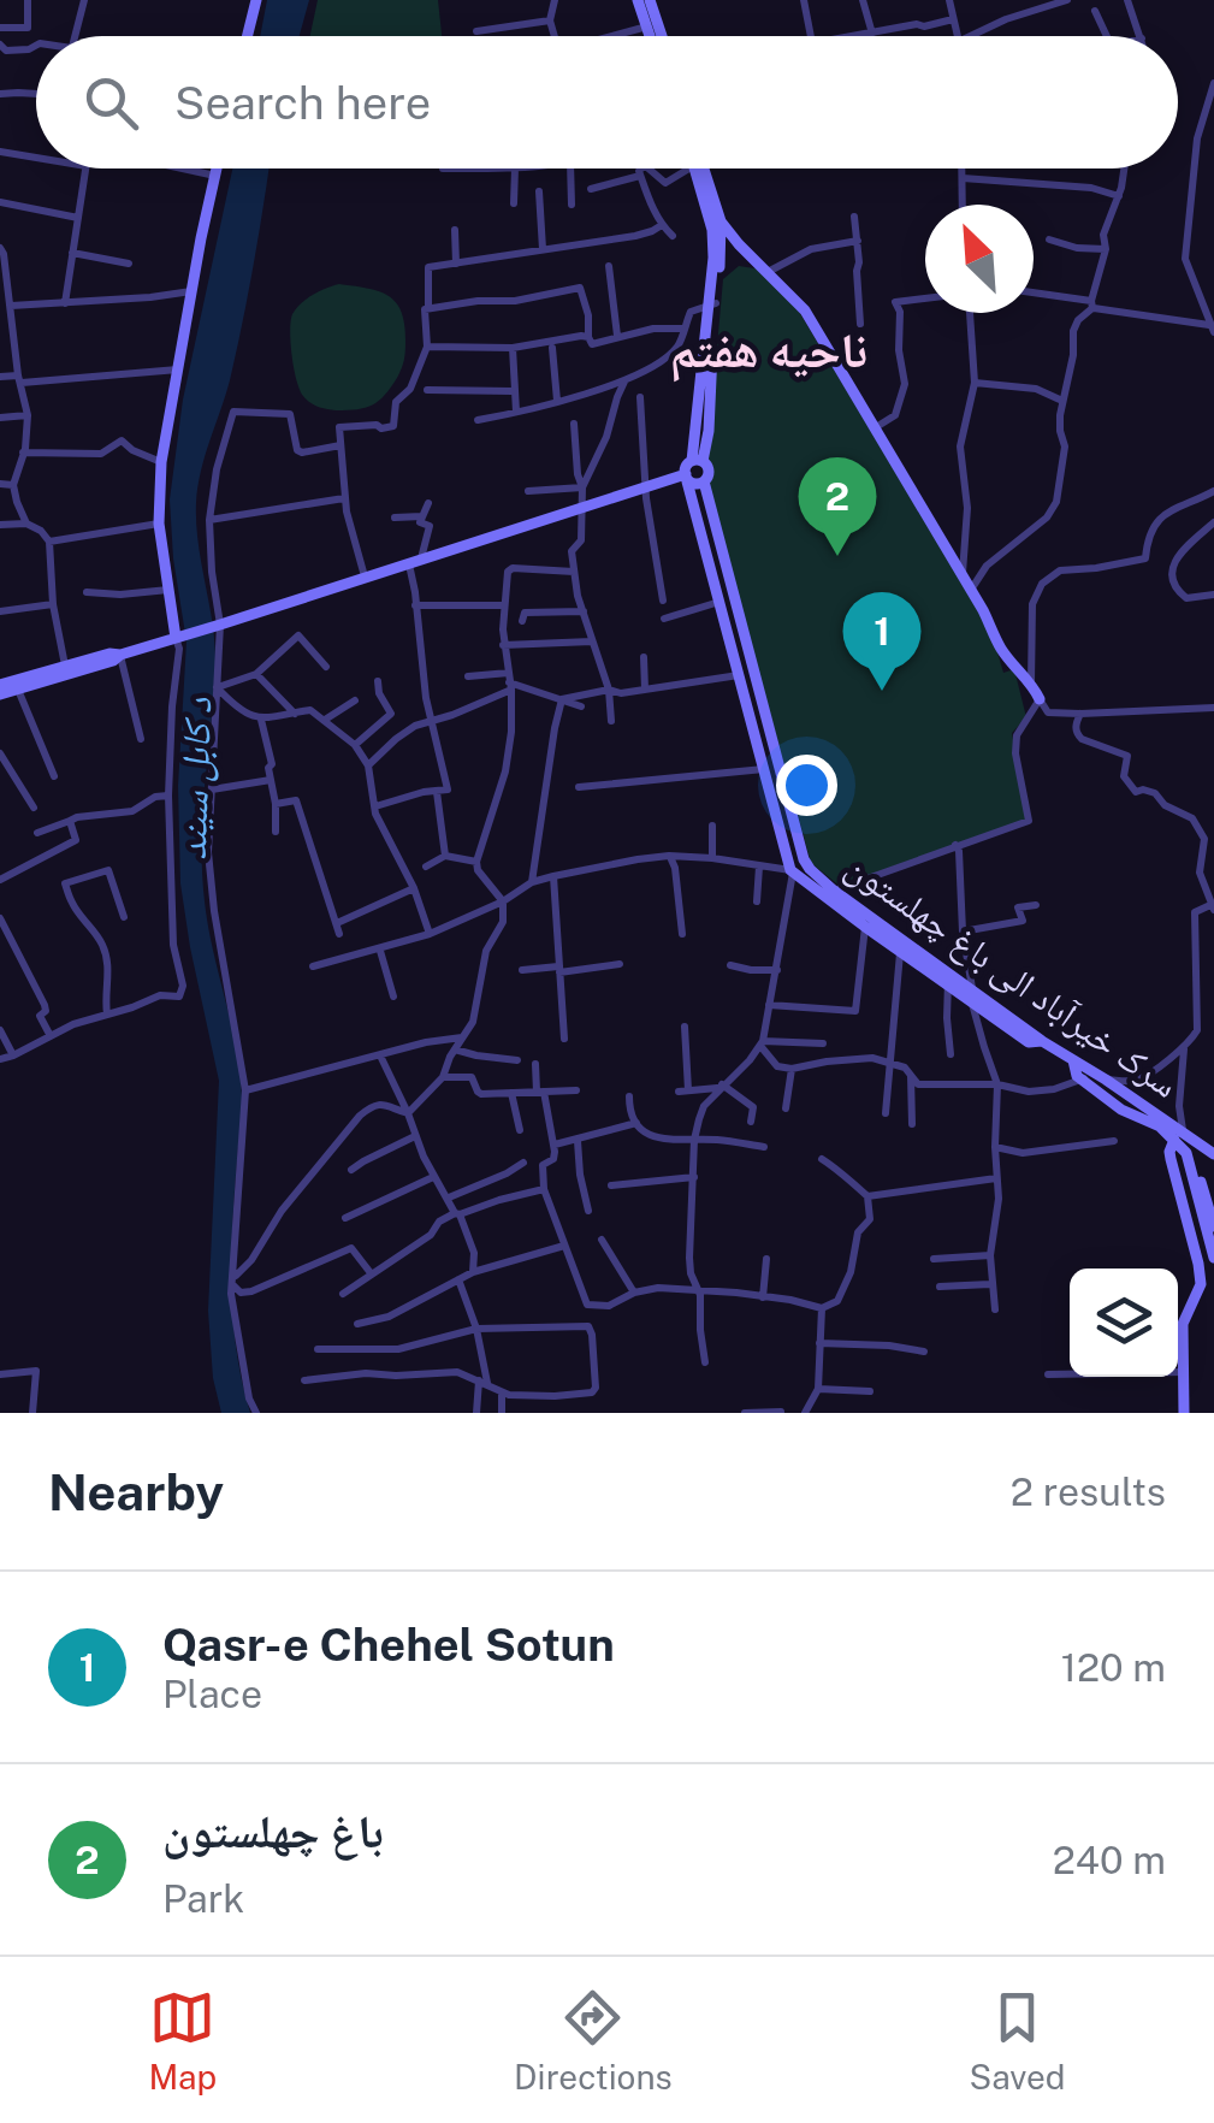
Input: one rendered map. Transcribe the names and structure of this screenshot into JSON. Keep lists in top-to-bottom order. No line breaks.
{"streets":{"main road":["سرک خیرآباد الی باغ چهلستون"]},"districts":["ناحیه هفتم"],"water":["د کابل سيند"],"north":"top left","page":{"search":"Search here","pins":["2","1"],"heading":["Nearby","2 results"],"list":[{"mark":"1","name":"Qasr-e Chehel Sotun","note":"Place","value":"120 m"},{"mark":"2","name":"باغ چهلستون","note":"Park","value":"240 m"}],"nav":["Map","Directions","Saved"]}}
